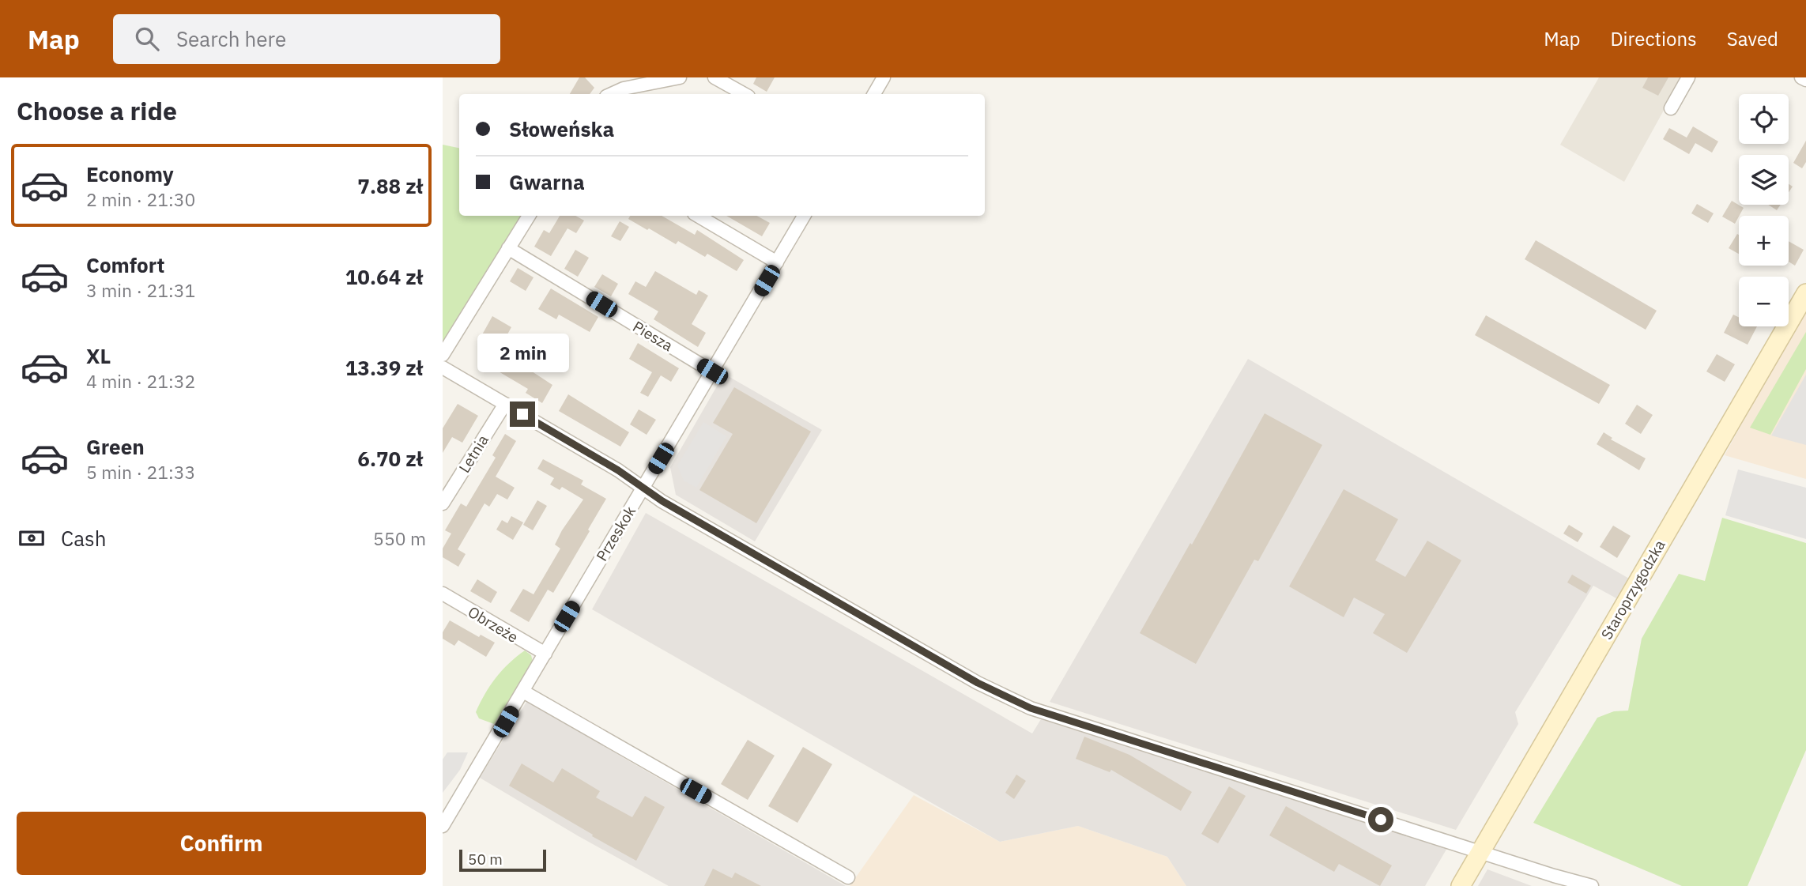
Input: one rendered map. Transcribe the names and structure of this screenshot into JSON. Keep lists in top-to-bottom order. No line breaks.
{"streets":{"street":["Piesza","Letnia","Przeskok","Staroprzygodzka","Obrzeże"]},"crossings":[["Piesza","Przeskok"],["Przeskok","Obrzeże"]],"scale_bar":"50 m","page":{"header":"Map","search":"Search here","nav":["Map","Directions","Saved"],"heading":"Choose a ride","map_buttons":["+","−"],"banner":["Słoweńska","Gwarna"],"list":[{"name":"Economy","note":"2 min · 21:30","value":"7.88 zł"},{"name":"Comfort","note":"3 min · 21:31","value":"10.64 zł"},{"name":"XL","note":"4 min · 21:32","value":"13.39 zł"},{"name":"Green","note":"5 min · 21:33","value":"6.70 zł"}],"bubble":"2 min","pay":["Cash","550 m"],"buttons":"Confirm","scale":"50 m"}}
